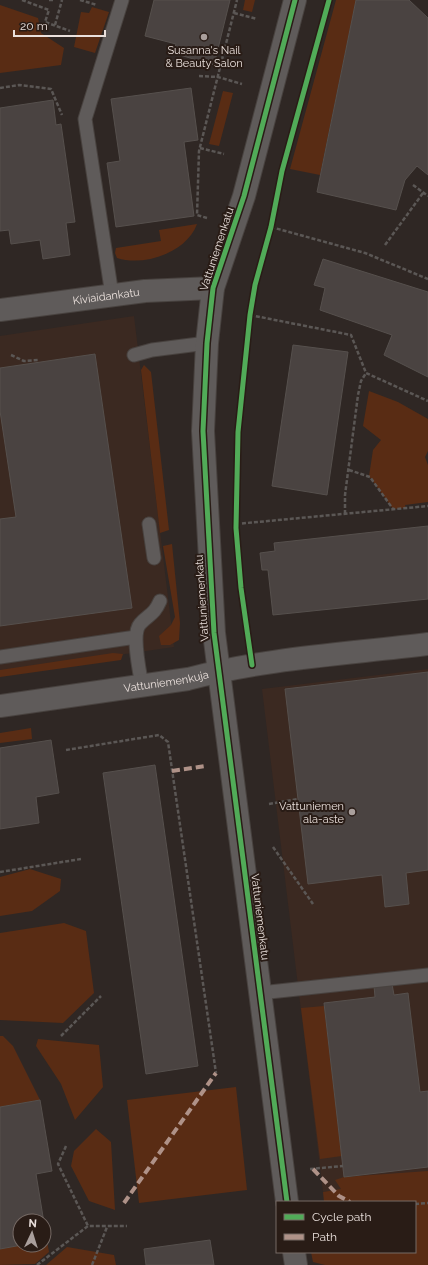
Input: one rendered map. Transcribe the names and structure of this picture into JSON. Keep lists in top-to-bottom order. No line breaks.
{"streets":{"street":["Vattuniemenkatu","Kiviaidankatu","Vattuniemenkuja"]},"crossings":[["Vattuniemenkatu","Kiviaidankatu"],["Vattuniemenkatu","Vattuniemenkuja"]],"places":["Susanna's Nail & Beauty Salon","Vattuniemen ala-aste"],"legend":["Cycle path","Path"],"scale_bar":"20 m","north":"top"}
